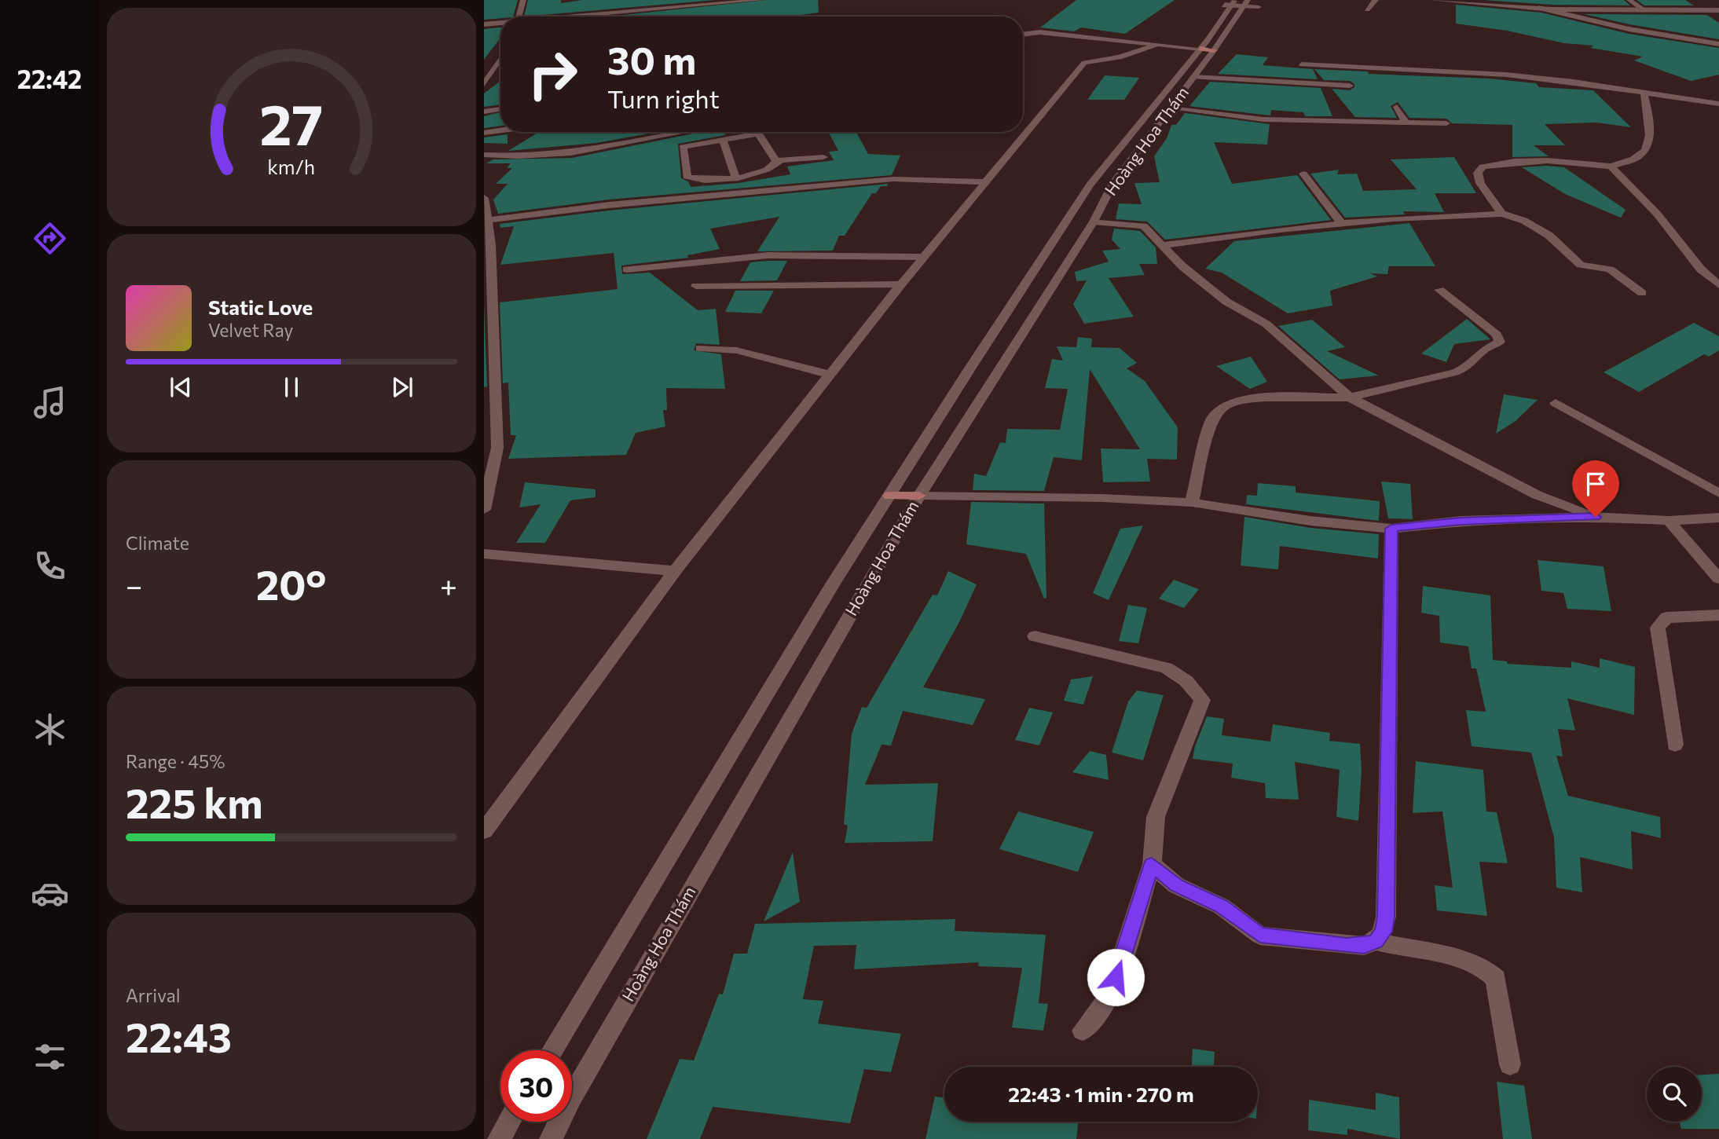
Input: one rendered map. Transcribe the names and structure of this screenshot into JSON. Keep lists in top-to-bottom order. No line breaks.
{"streets":{"street":["Hoàng Hoa Thám"]},"page":{"tabs":"22:42","turn":["30 m","Turn right"],"song":["Static Love","Velvet Ray"],"tile":["Climate",["Range · 45%","225 km"],["Arrival","22:43"]],"heat":["−","20°","+"],"limit":"30","trip":"22:43 · 1 min · 270 m","gauge":["27","km/h"]}}
